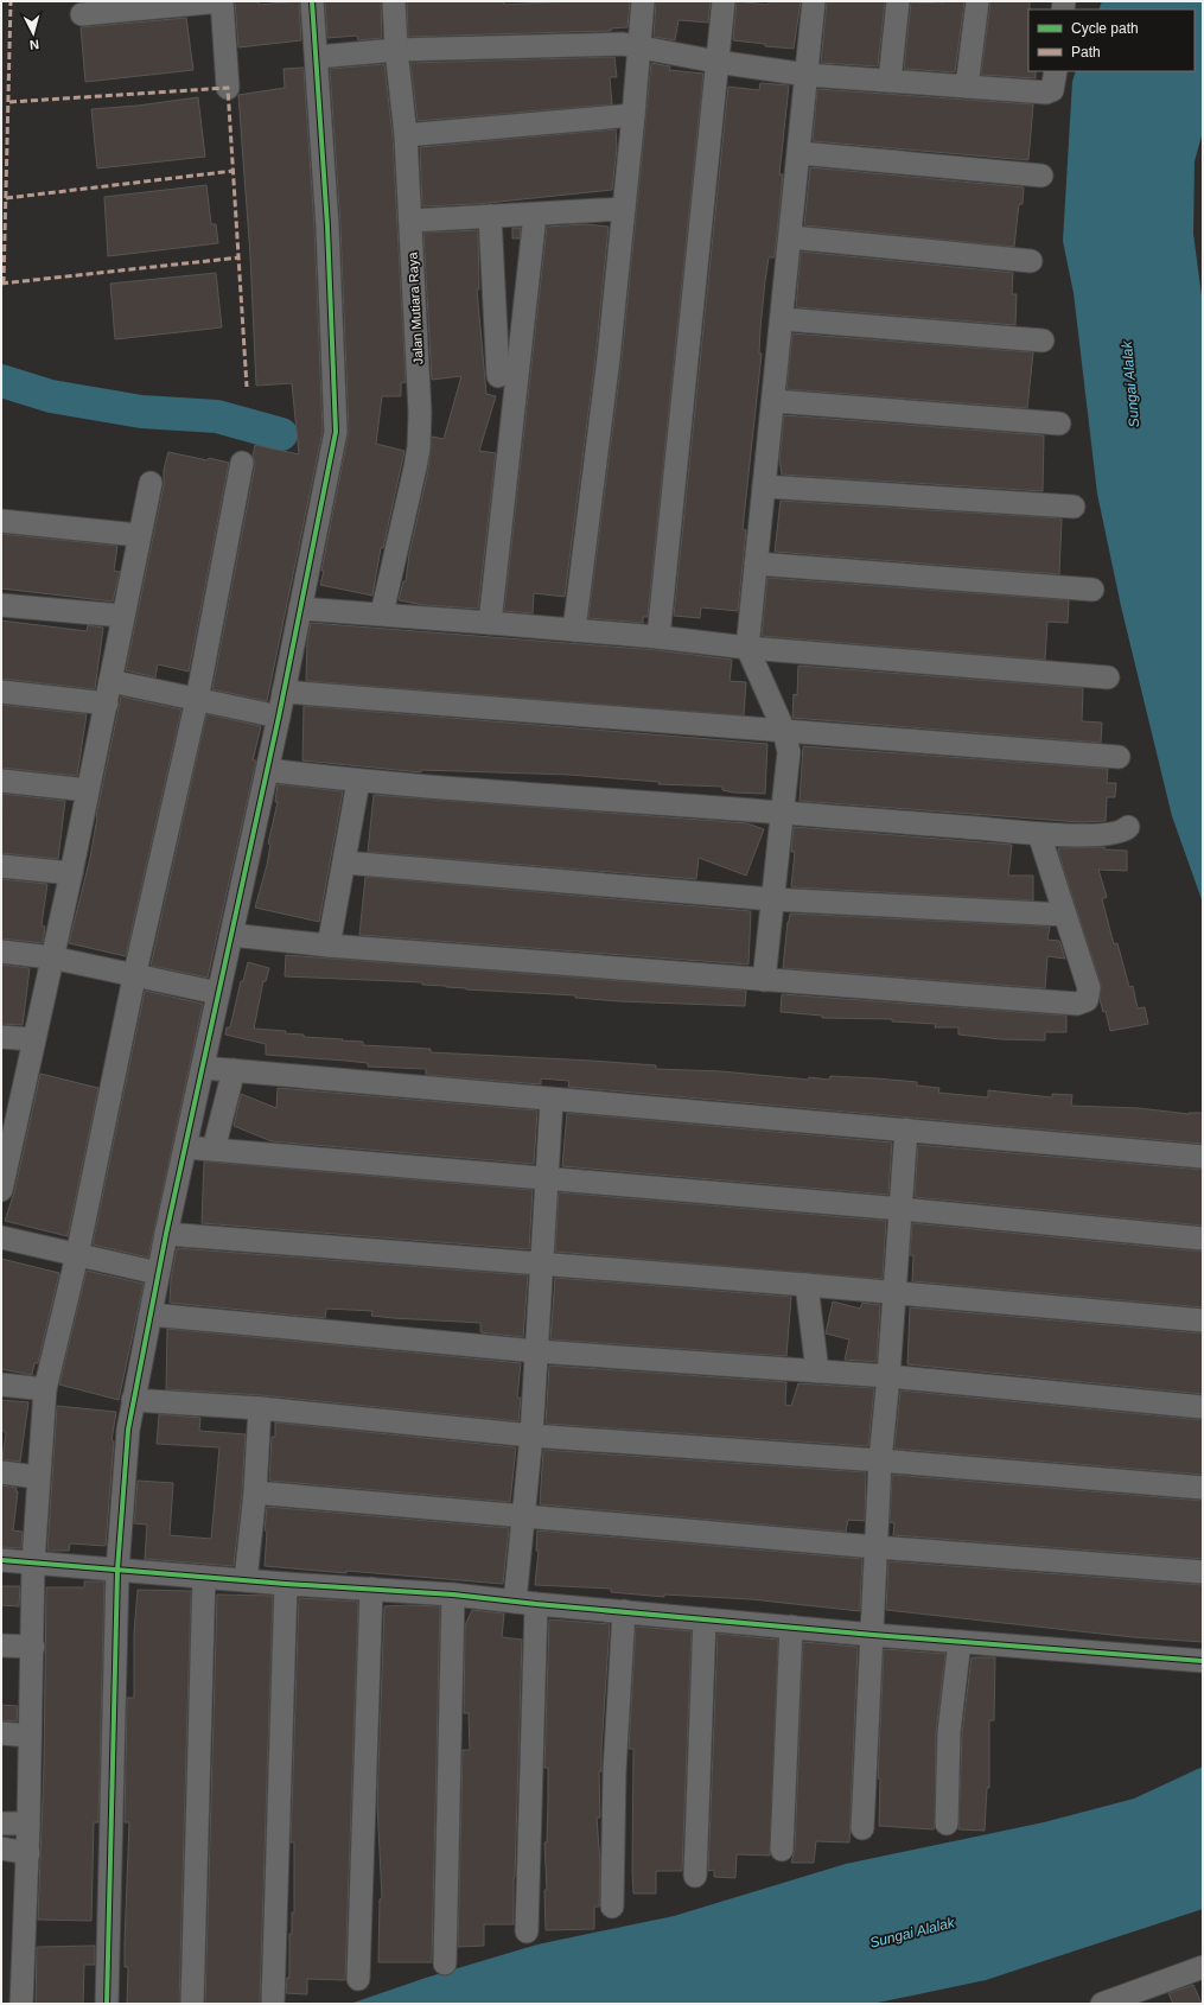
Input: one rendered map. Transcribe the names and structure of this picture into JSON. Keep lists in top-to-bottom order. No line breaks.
{"streets":{"street":["Jalan Mutiara Raya"]},"water":["Sungai Alalak"],"legend":["Cycle path","Path"],"north":"bottom"}
